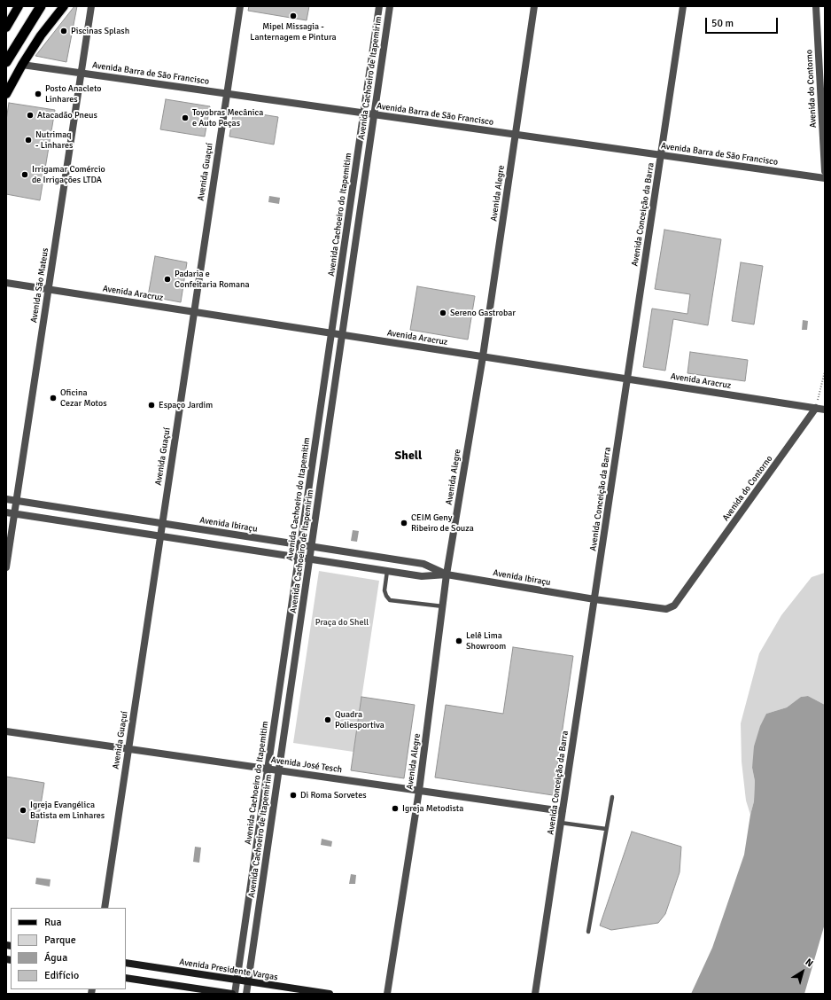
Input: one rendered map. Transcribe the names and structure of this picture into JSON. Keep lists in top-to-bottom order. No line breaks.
{"streets":{"main road":["Avenida Presidente Vargas"],"street":["Avenida Barra de São Francisco","Avenida Cachoeiro de Itapemirim","Avenida do Contorno","Avenida Guaçuí","Avenida Alegre","Avenida Cachoeiro do Itapemitim","Avenida Conceição da Barra","Avenida São Mateus","Avenida Aracruz","Avenida Ibiraçu","Avenida José Tesch"]},"crossings":[["Avenida Barra de São Francisco","Avenida Cachoeiro de Itapemirim"],["Avenida Barra de São Francisco","Avenida Guaçuí"],["Avenida Barra de São Francisco","Avenida Alegre"],["Avenida Barra de São Francisco","Avenida Cachoeiro do Itapemitim"],["Avenida Barra de São Francisco","Avenida Conceição da Barra"],["Avenida Barra de São Francisco","Avenida São Mateus"],["Avenida Cachoeiro de Itapemirim","Avenida Aracruz"],["Avenida Cachoeiro de Itapemirim","Avenida Ibiraçu"],["Avenida Cachoeiro de Itapemirim","Avenida José Tesch"],["Avenida Cachoeiro de Itapemirim","Avenida Presidente Vargas"],["Avenida do Contorno","Avenida Aracruz"],["Avenida do Contorno","Avenida Ibiraçu"],["Avenida Guaçuí","Avenida Aracruz"],["Avenida Guaçuí","Avenida Ibiraçu"],["Avenida Guaçuí","Avenida José Tesch"],["Avenida Alegre","Avenida Aracruz"],["Avenida Alegre","Avenida Ibiraçu"],["Avenida Alegre","Avenida José Tesch"],["Avenida Cachoeiro do Itapemitim","Avenida Aracruz"],["Avenida Cachoeiro do Itapemitim","Avenida Ibiraçu"],["Avenida Cachoeiro do Itapemitim","Avenida José Tesch"],["Avenida Cachoeiro do Itapemitim","Avenida Presidente Vargas"],["Avenida Conceição da Barra","Avenida Aracruz"],["Avenida Conceição da Barra","Avenida Ibiraçu"],["Avenida Conceição da Barra","Avenida José Tesch"],["Avenida São Mateus","Avenida Aracruz"],["Avenida São Mateus","Avenida Ibiraçu"]],"districts":["Shell"],"parks":["Praça do Shell"],"places":["Mipel Missagia - Lanternagem e Pintura","Piscinas Splash","Posto Anacleto Linhares","Atacadão Pneus","Toyobras Mecânica e Auto Peças","Nutrimaq - Linhares","Irrigamar Comércio de Irrigações LTDA","Padaria e Confeitaria Romana","Sereno Gastrobar","Oficina Cezar Motos","Espaço Jardim","CEIM Geny Ribeiro de Souza","Lelê Lima Showroom","Quadra Poliesportiva","Di Roma Sorvetes","Igreja Metodista","Igreja Evangélica Batista em Linhares"],"legend":["Rua","Parque","Água","Edifício"],"scale_bar":"50 m","north":"top right"}
